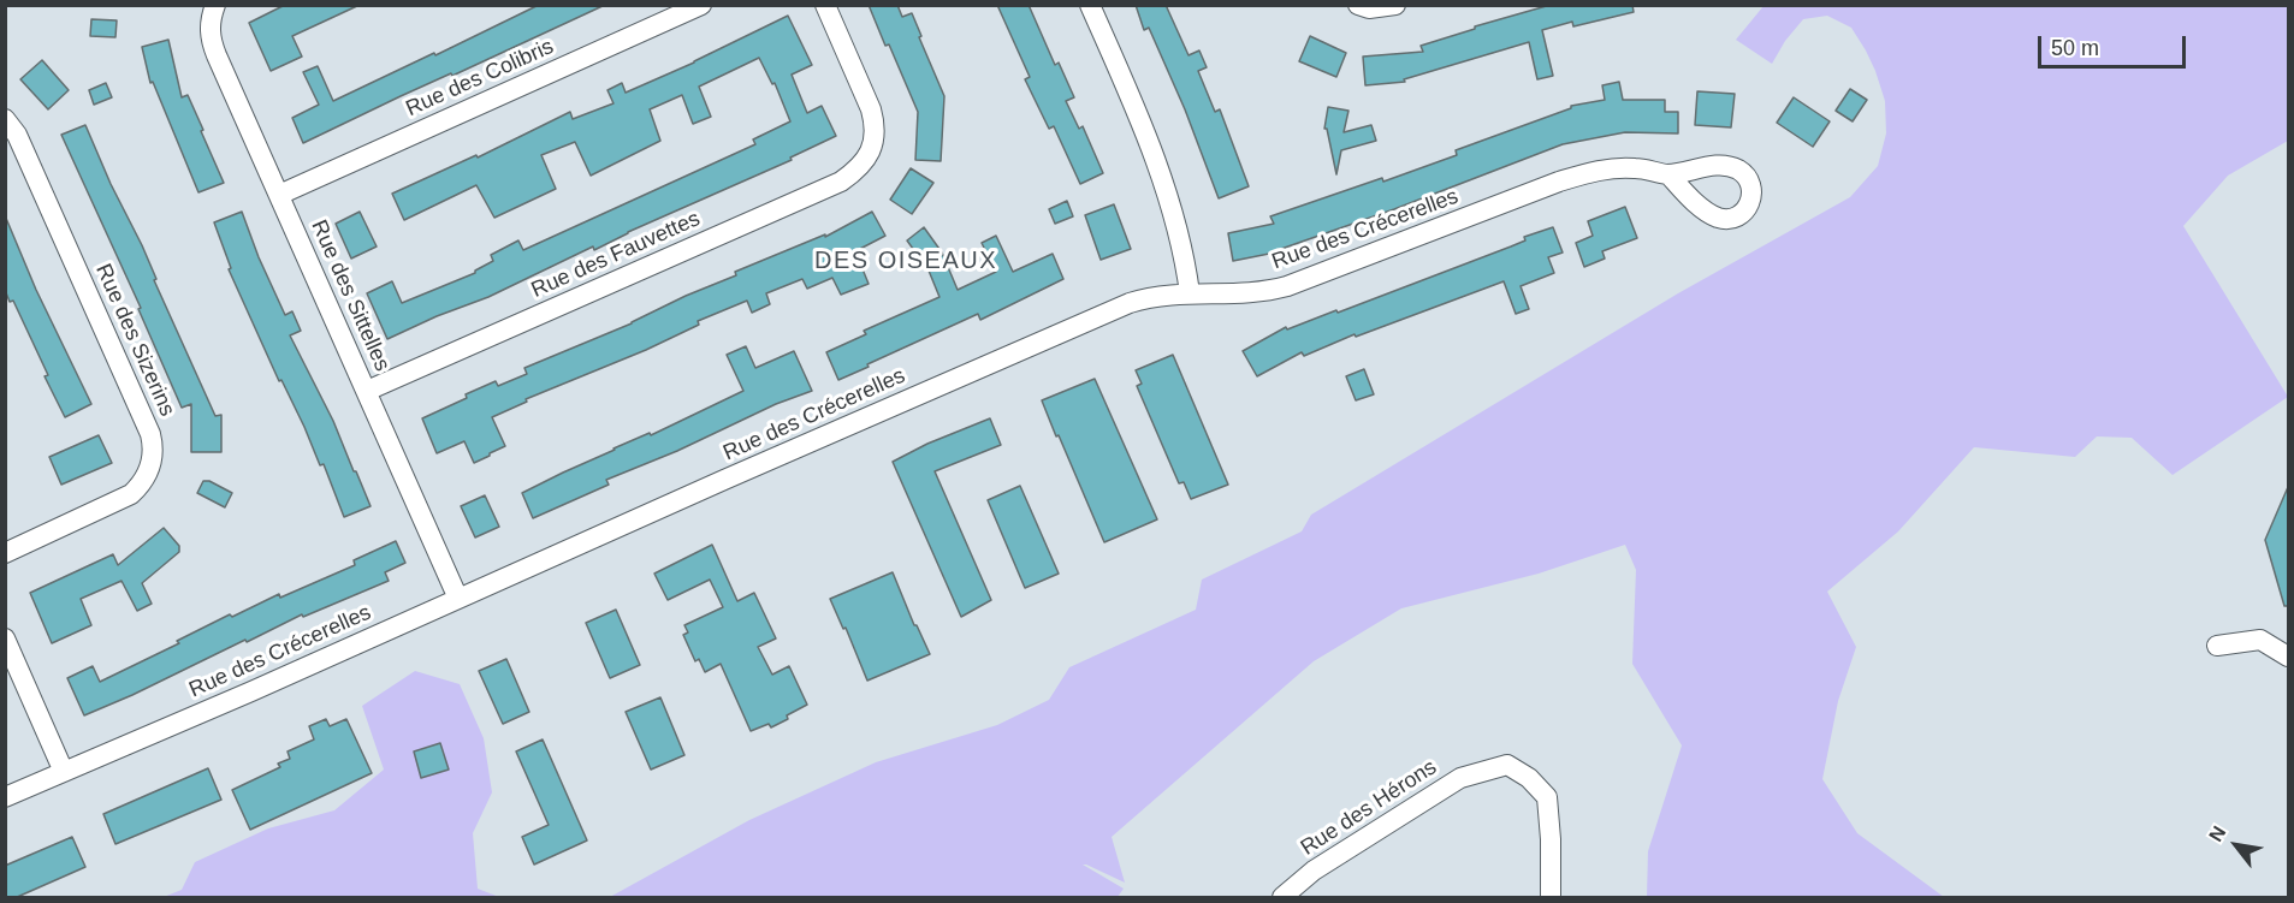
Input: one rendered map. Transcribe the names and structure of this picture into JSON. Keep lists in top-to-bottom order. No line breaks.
{"streets":{"street":["Rue des Colibris","Rue des Crécerelles","Rue des Fauvettes","Rue des Sittelles","Rue des Sizerins","Rue des Hérons"]},"crossings":[["Rue des Colibris","Rue des Sittelles"],["Rue des Crécerelles","Rue des Sittelles"],["Rue des Fauvettes","Rue des Sittelles"]],"districts":["DES OISEAUX"],"scale_bar":"50 m","north":"top left"}
